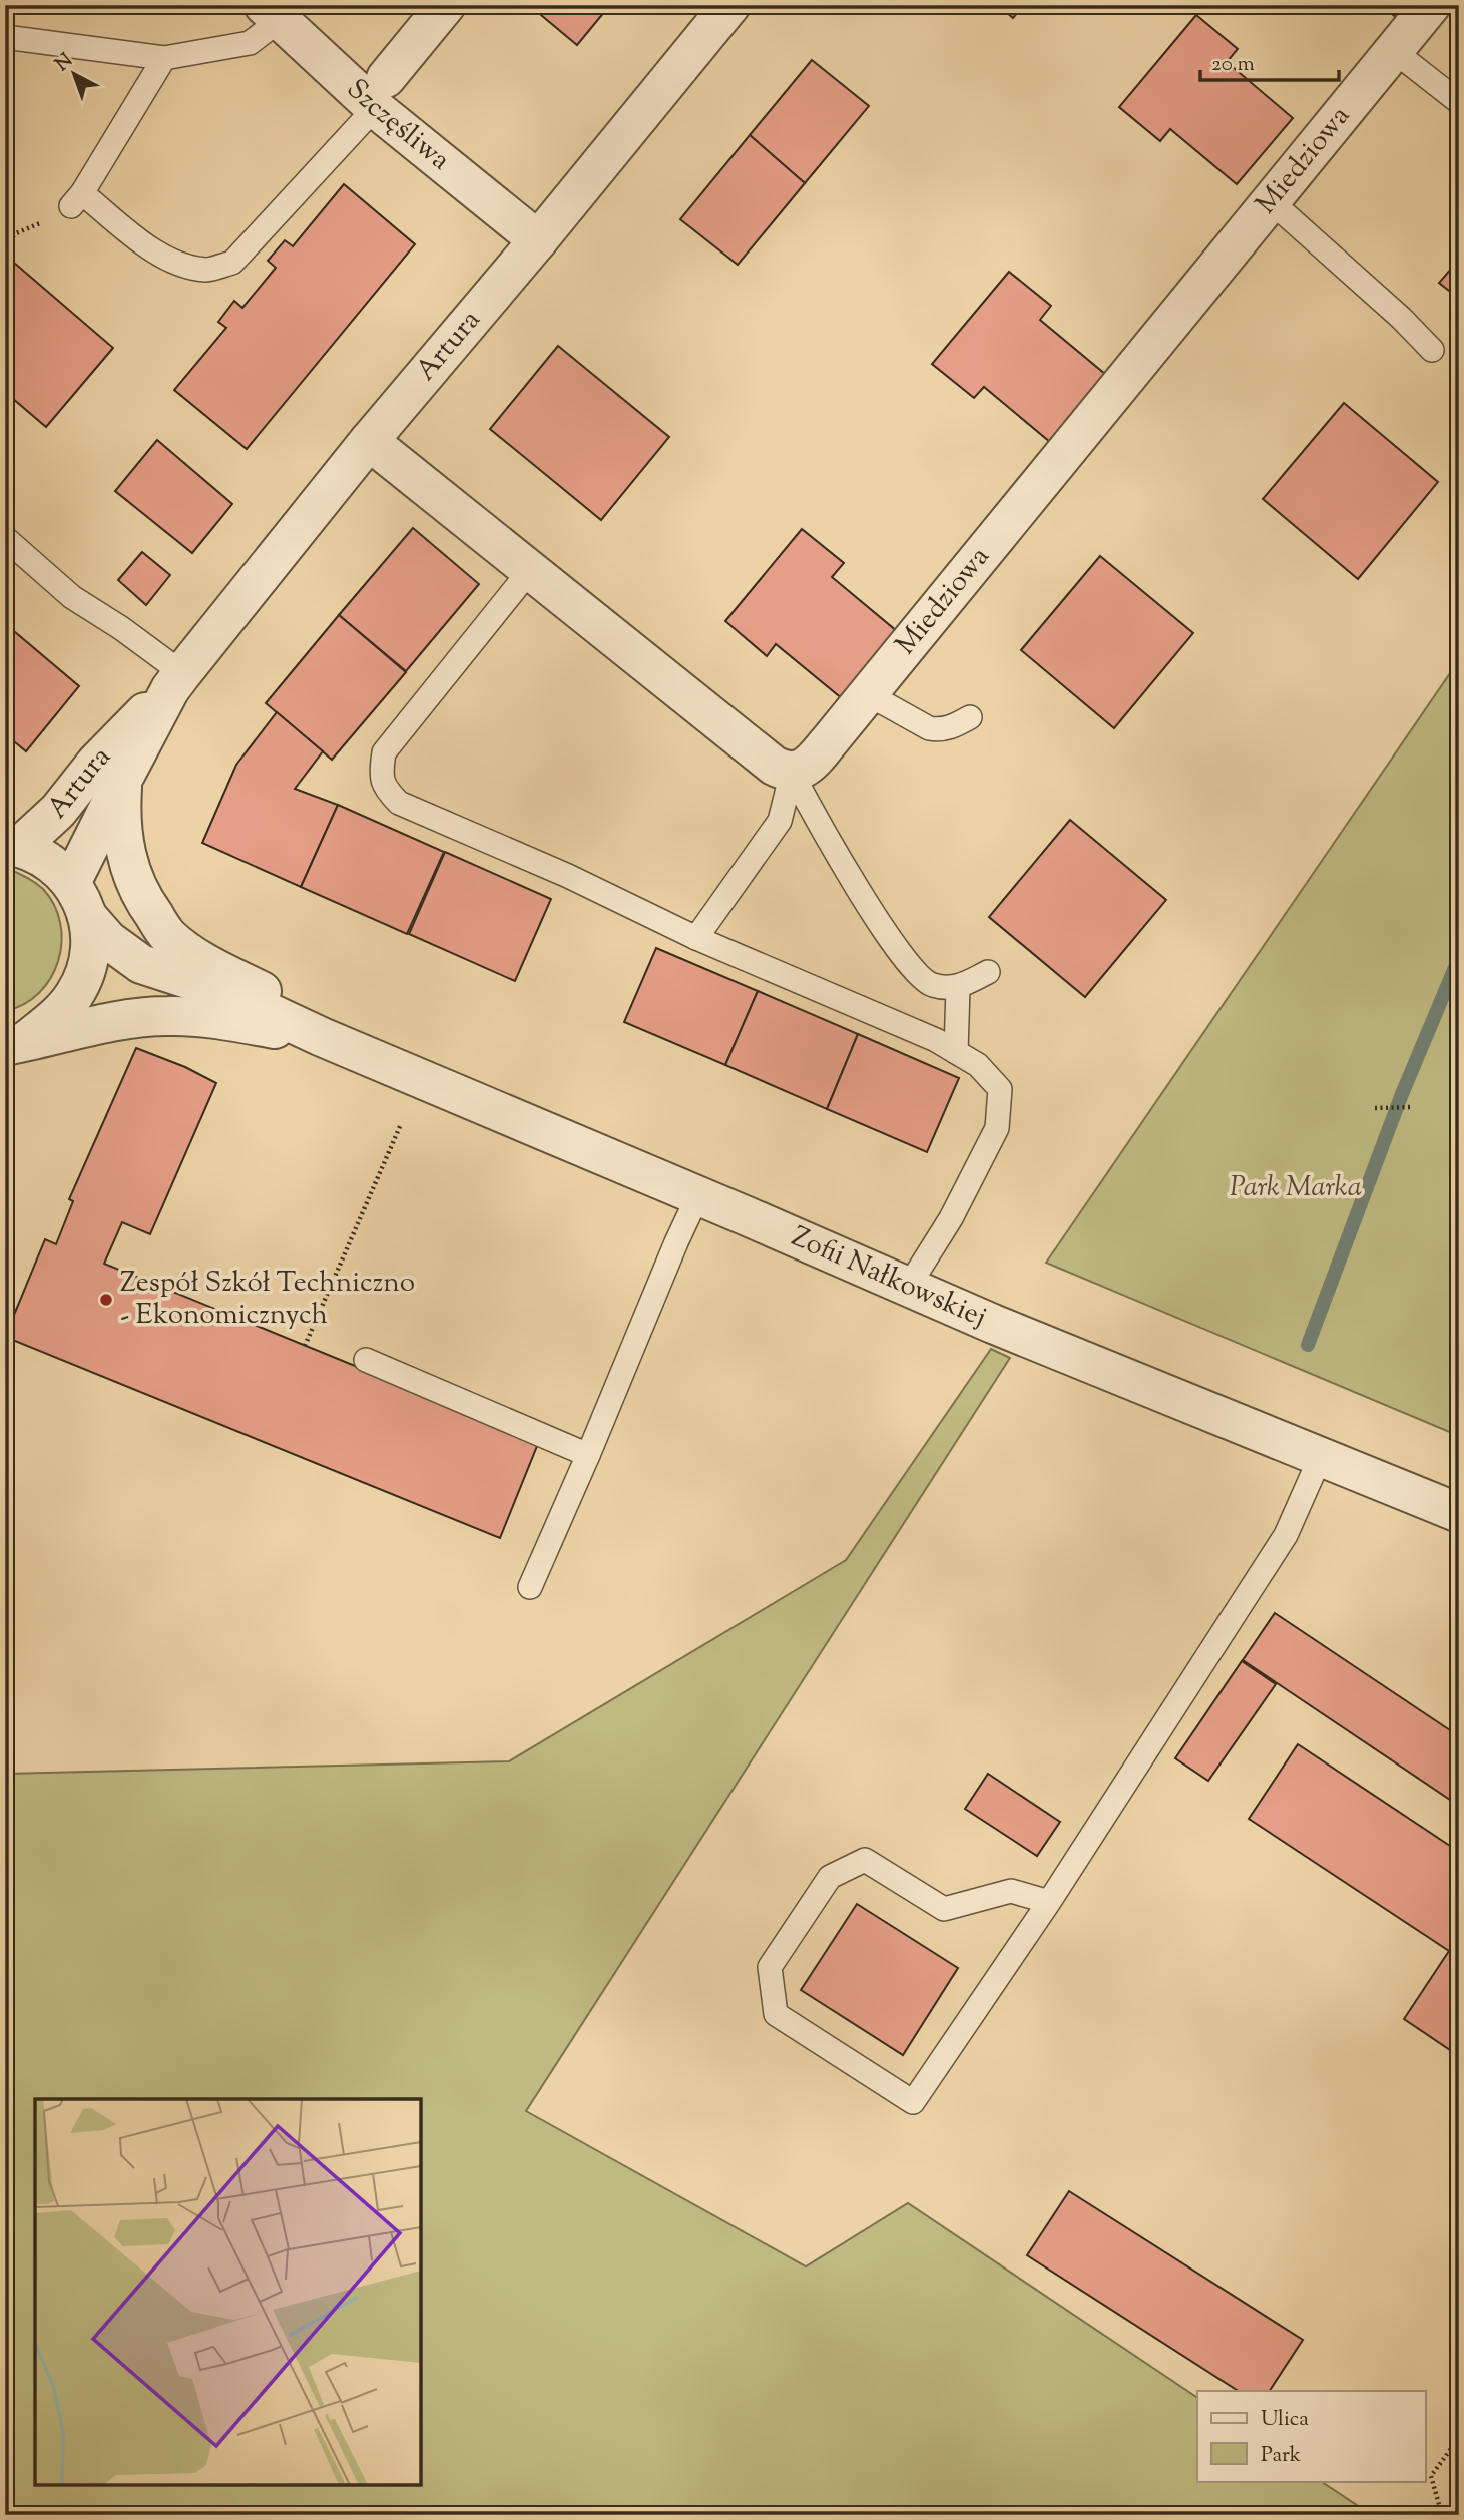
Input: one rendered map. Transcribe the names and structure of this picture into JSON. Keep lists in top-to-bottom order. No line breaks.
{"streets":{"street":["Szczęśliwa","Miedziowa","Artura","Zofii Nałkowskiej"]},"crossings":[["Szczęśliwa","Artura"]],"parks":["Park Marka"],"places":["Zespół Szkół Techniczno - Ekonomicznych"],"legend":["Ulica","Park"],"scale_bar":"20 m","north":"top left"}
